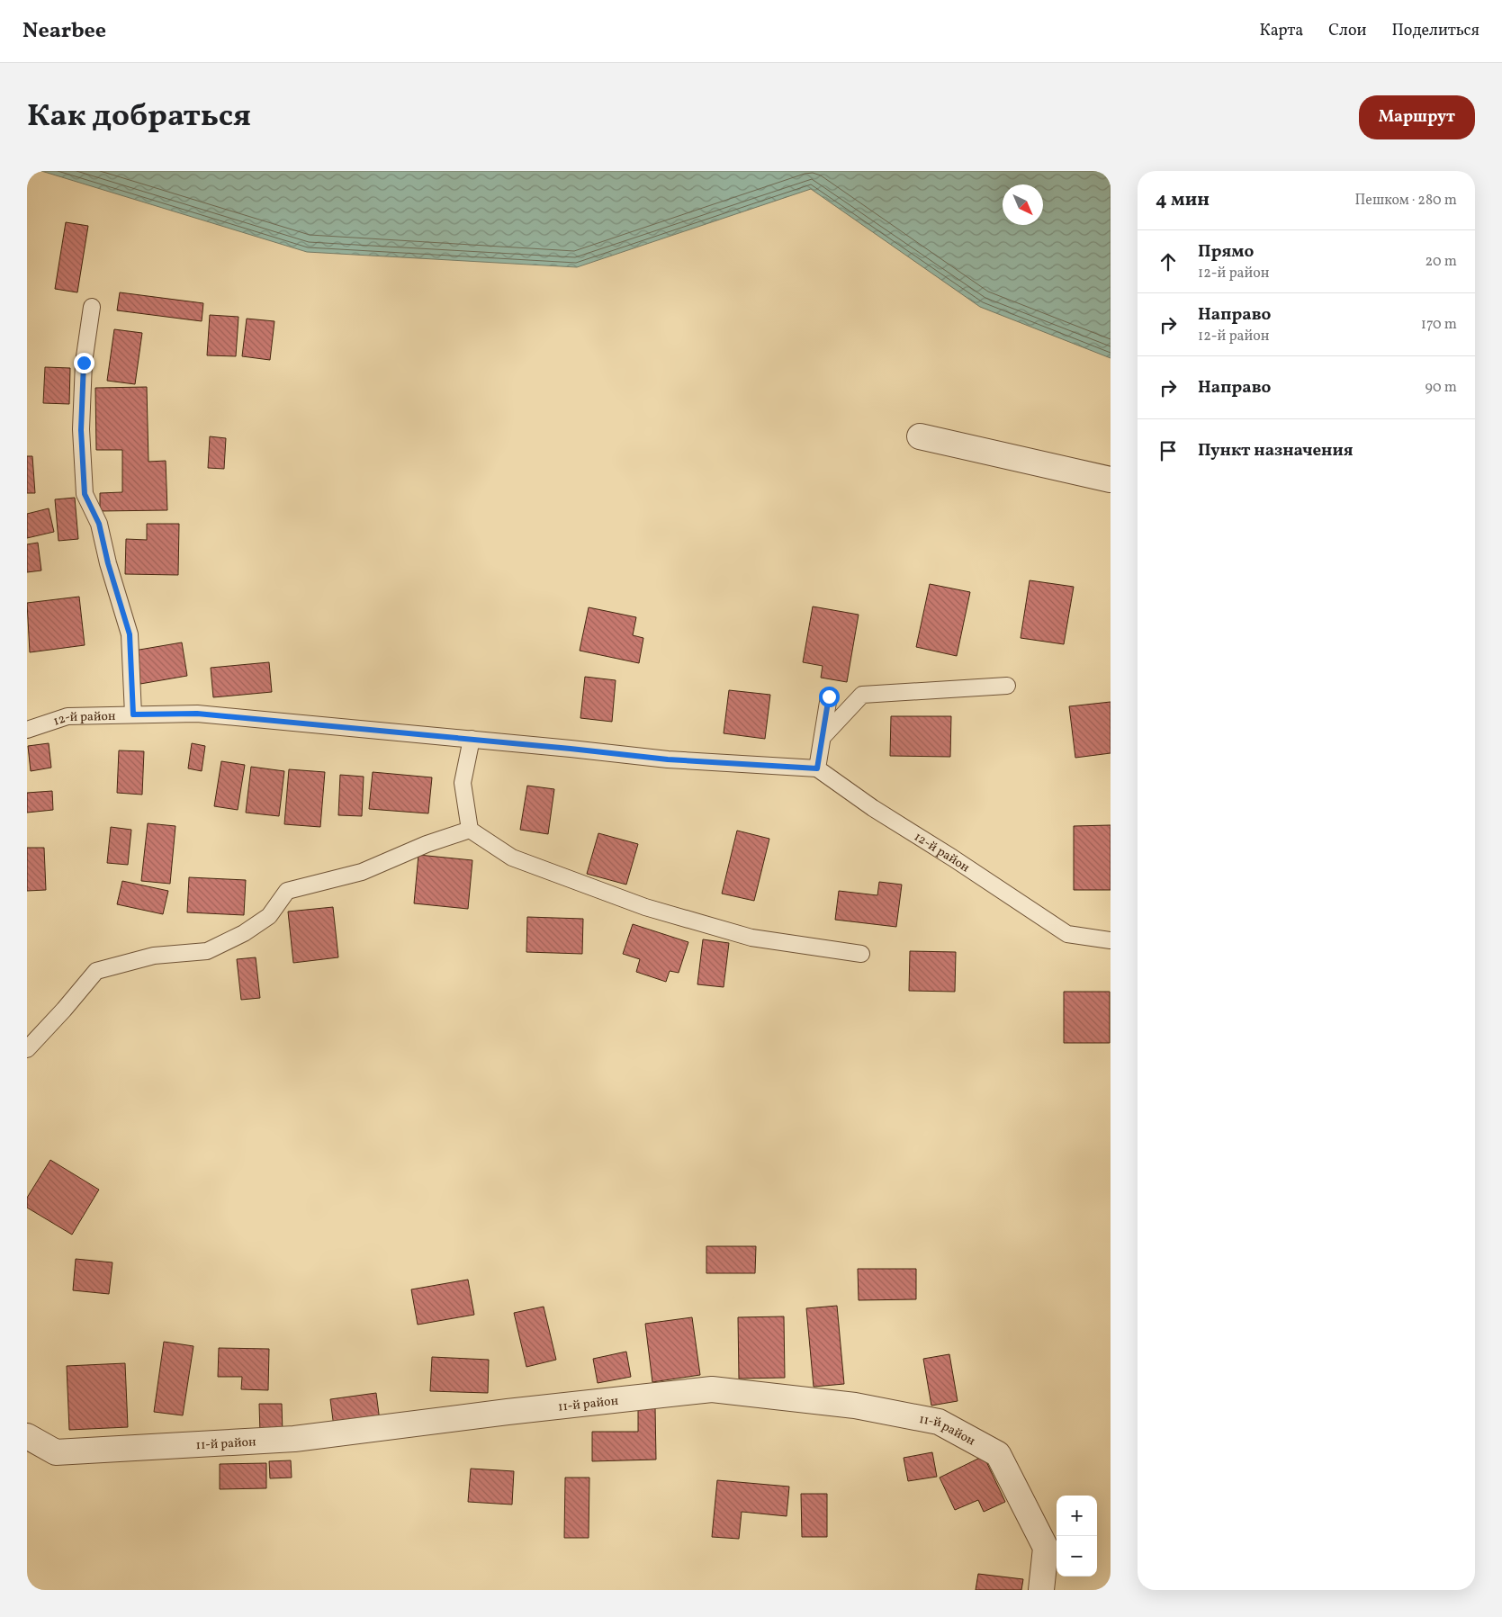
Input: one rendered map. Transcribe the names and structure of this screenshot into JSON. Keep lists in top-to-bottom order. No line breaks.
{"streets":{"street":["11-й район"],"lane":["12-й район"]},"north":"bottom right","page":{"header":"Nearbee","nav":["Карта","Слои","Поделиться"],"title":"Как добраться","buttons":"Маршрут","heading":["4 мин","Пешком · 280 m"],"list":[["Прямо","12-й район","20 m"],["Направо","12-й район","170 m"],["Направо","90 m"],"Пункт назначения"],"map_buttons":["+","−"]}}
